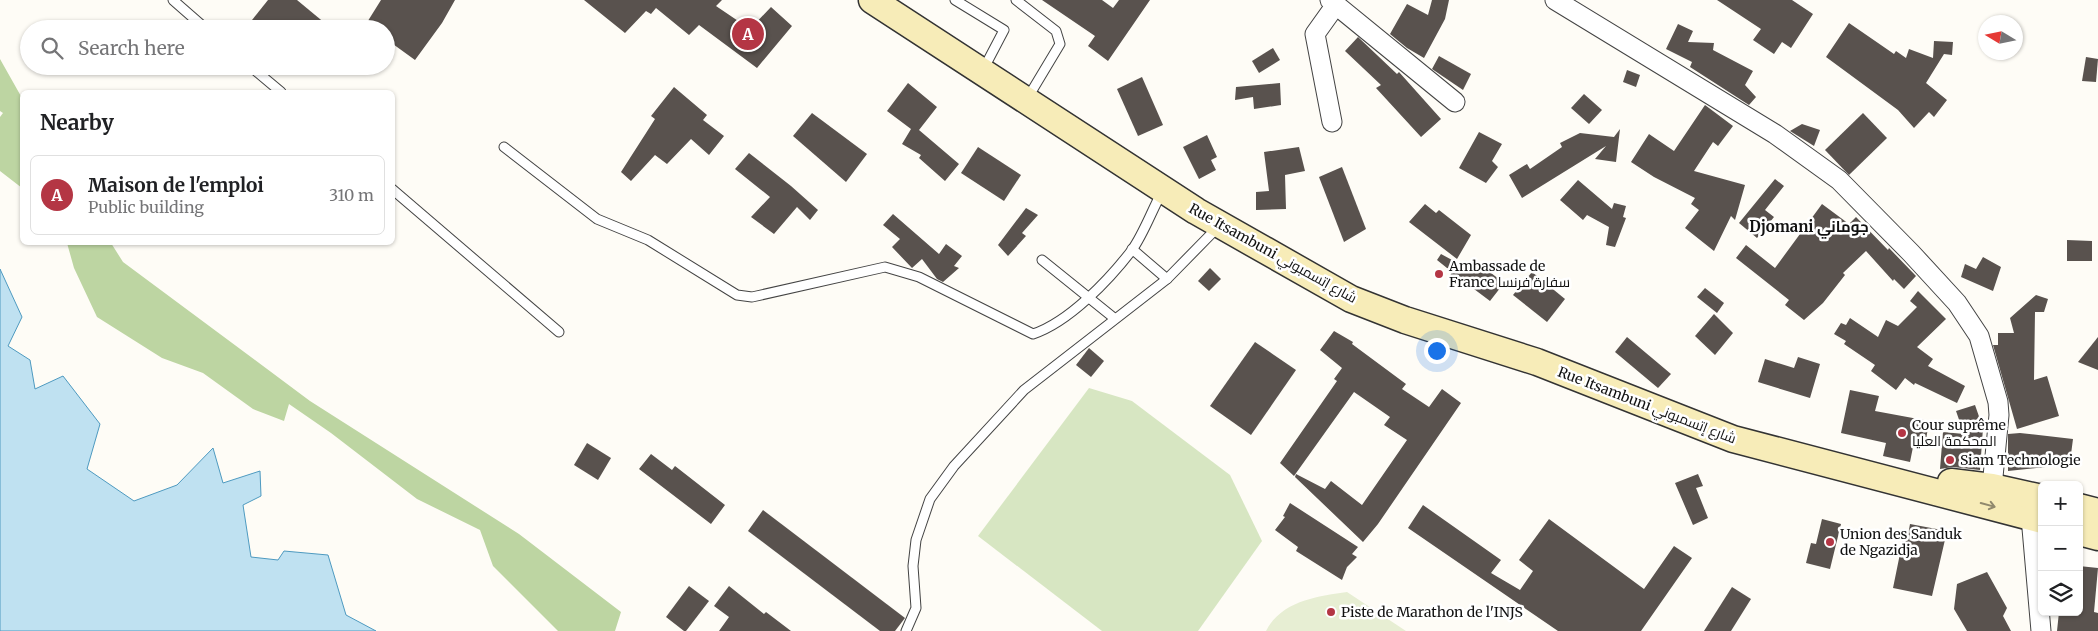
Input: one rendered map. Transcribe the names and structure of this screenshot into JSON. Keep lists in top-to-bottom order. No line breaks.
{"streets":{"main road":["Rue Itsambuni شارع إتسمبوني"]},"districts":["Djomani جوماني"],"places":["Ambassade de France سفارة فرنسا","Cour suprême المحكمة العليا","Siam Technologie","Union des Sanduk de Ngazidja","Piste de Marathon de l'INJS"],"north":"left","page":{"pins":"A","search":"Search here","heading":"Nearby","list":[{"mark":"A","name":"Maison de l'emploi","note":"Public building","value":"310 m"}],"map_buttons":["+","−"]}}
